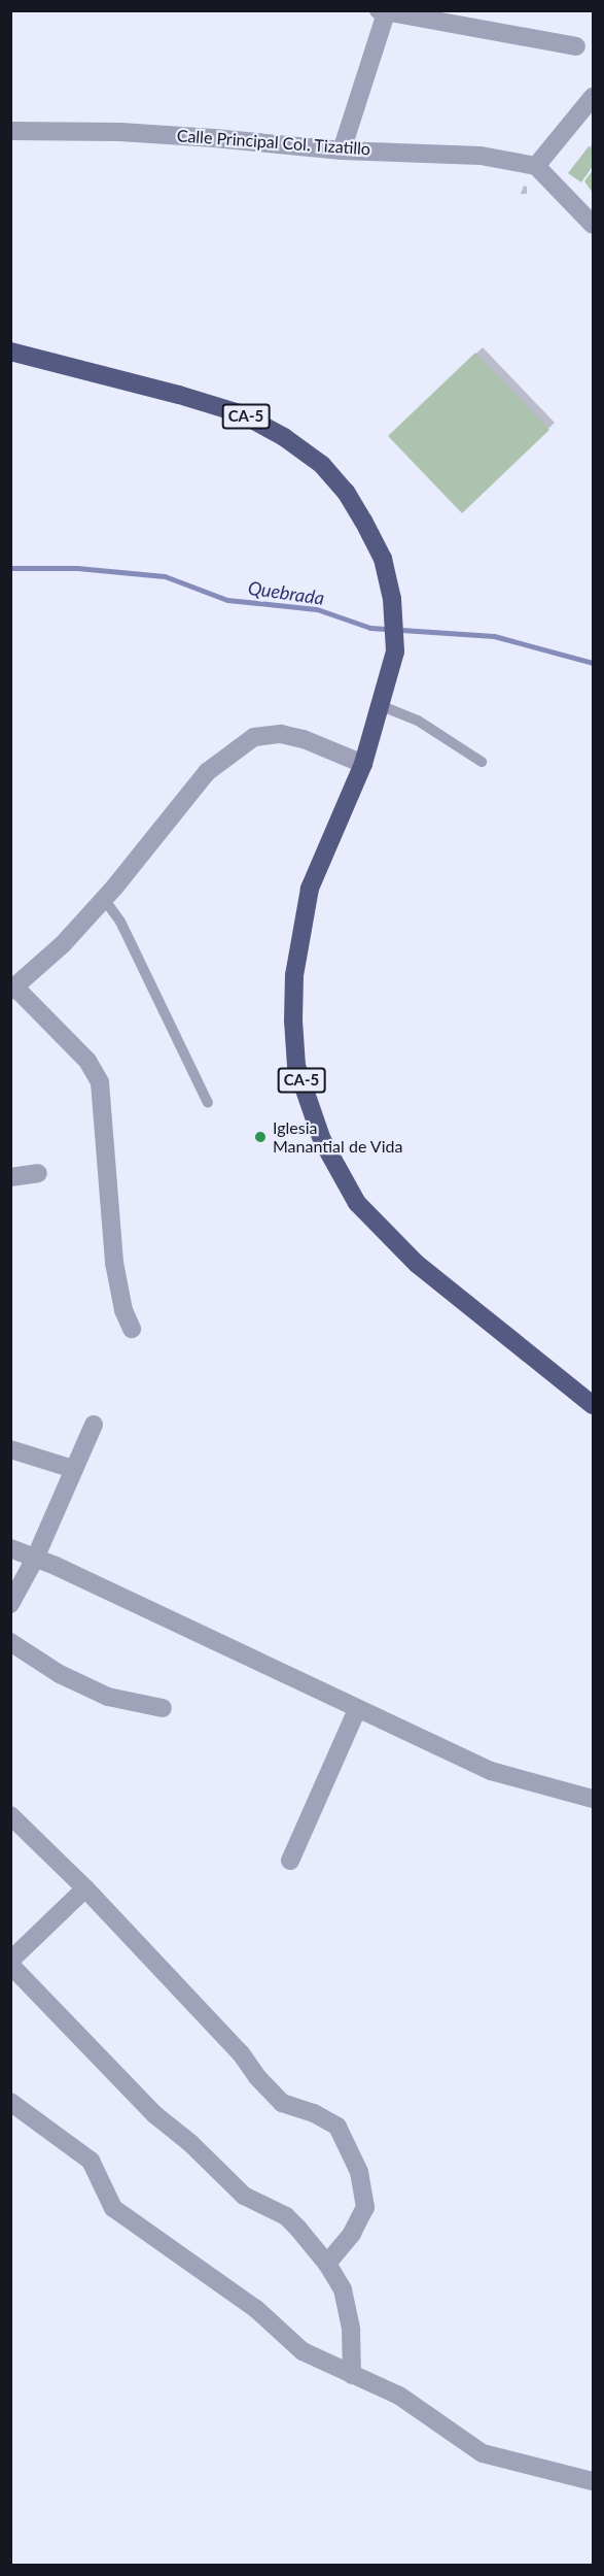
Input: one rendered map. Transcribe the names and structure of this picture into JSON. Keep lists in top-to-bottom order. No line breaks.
{"streets":{"highway":["CA-5"],"street":["Calle Principal Col. Tizatillo"]},"water":["Quebrada"],"places":["Iglesia Manantial de Vida"]}
